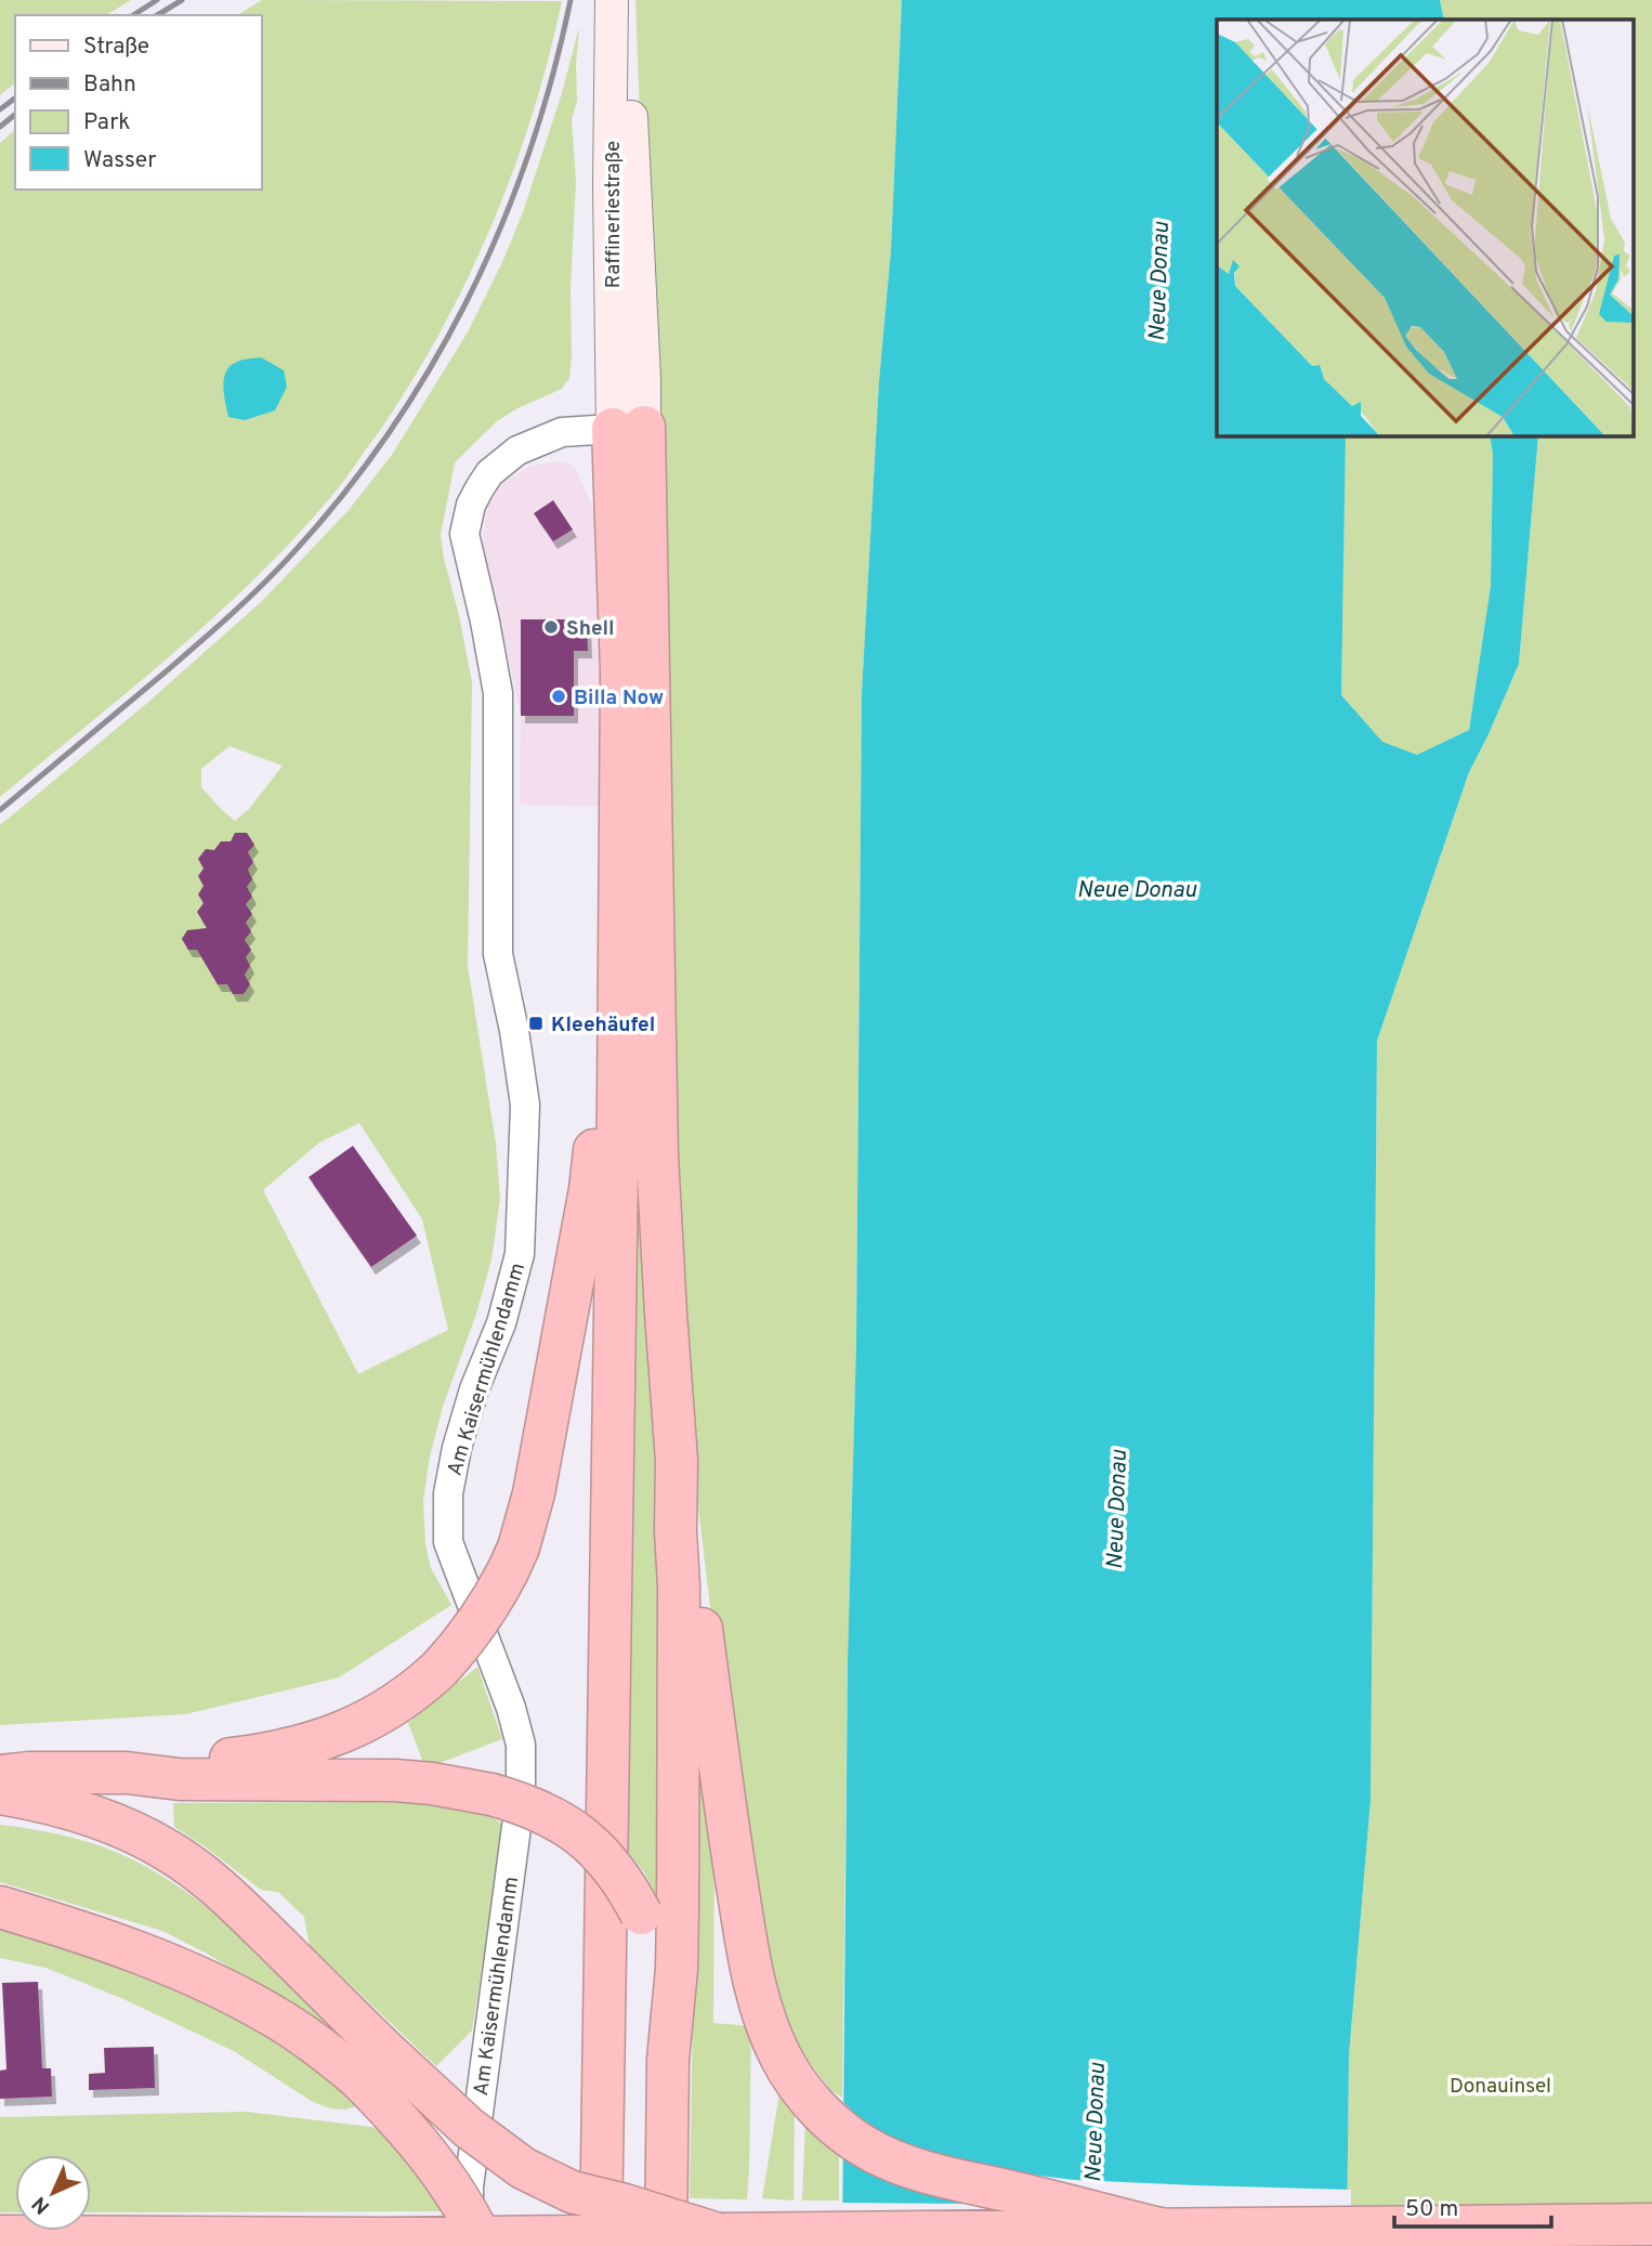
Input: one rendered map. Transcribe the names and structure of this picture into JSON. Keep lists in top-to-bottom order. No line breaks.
{"streets":{"main road":["Raffineriestraße"],"street":["Am Kaisermühlendamm"]},"crossings":[["Raffineriestraße","Am Kaisermühlendamm"]],"water":["Neue Donau"],"parks":["Donauinsel"],"places":{"other":["Shell","Billa Now"],"transit":["Kleehäufel"]},"legend":["Straße","Bahn","Park","Wasser"],"scale_bar":"50 m","north":"bottom left"}
